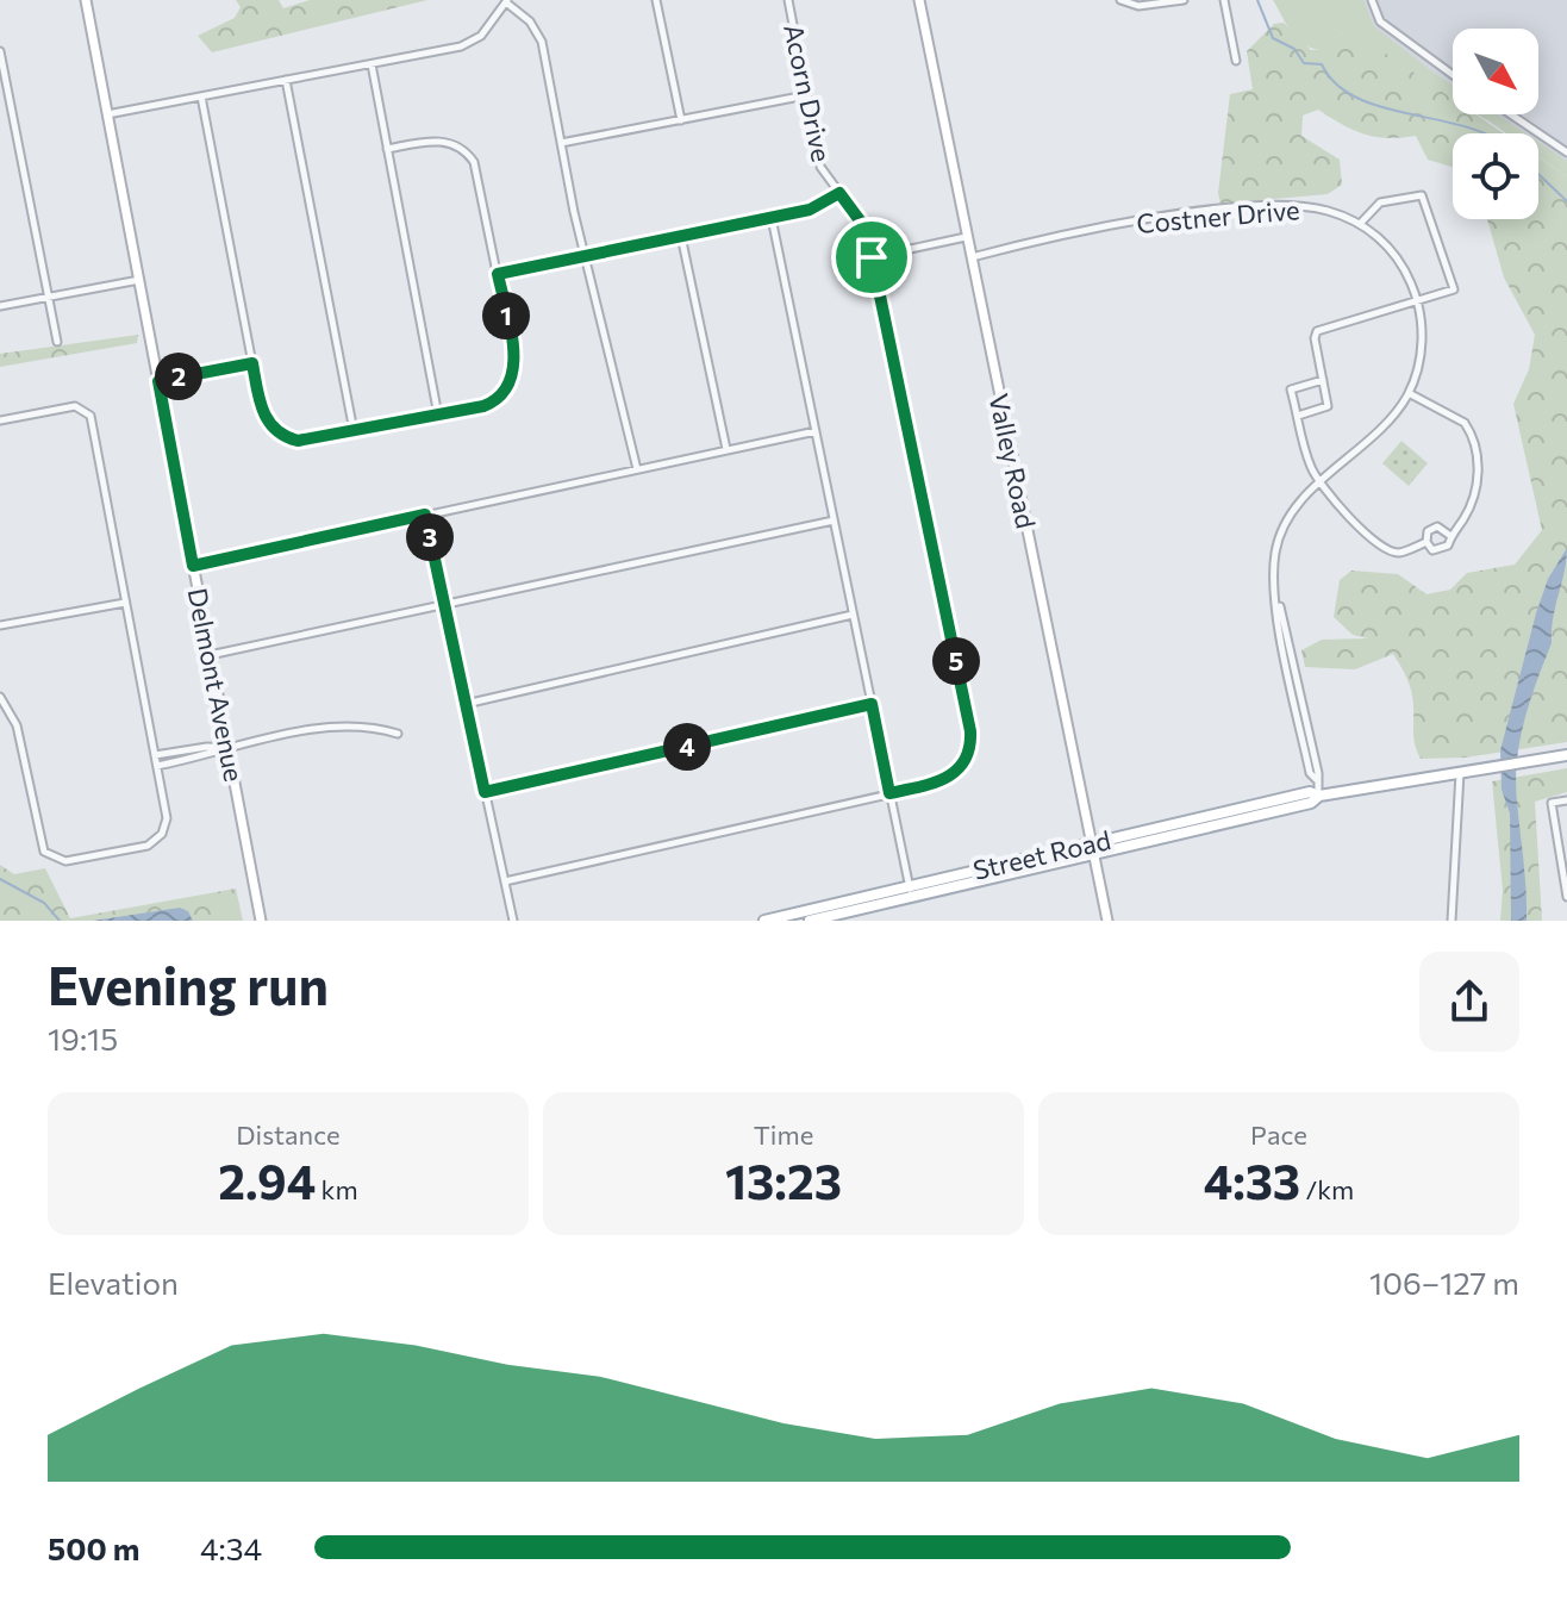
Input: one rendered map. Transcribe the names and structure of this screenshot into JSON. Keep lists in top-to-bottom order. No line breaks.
{"streets":{"main road":["Street Road"],"street":["Acorn Drive","Costner Drive","Valley Road","Delmont Avenue"]},"crossings":[["Costner Drive","Valley Road"],["Costner Drive","Street Road"],["Valley Road","Street Road"]],"north":"bottom right","page":{"pins":["1","2","3","5","4"],"heading":["Evening run","19:15"],"stats":[["Distance","2.94 km"],["Time","13:23"],["Pace","4:33 /km"]],"chart":["Elevation","106–127 m"],"list":[{"name":"500 m","note":"4:34"}]}}
